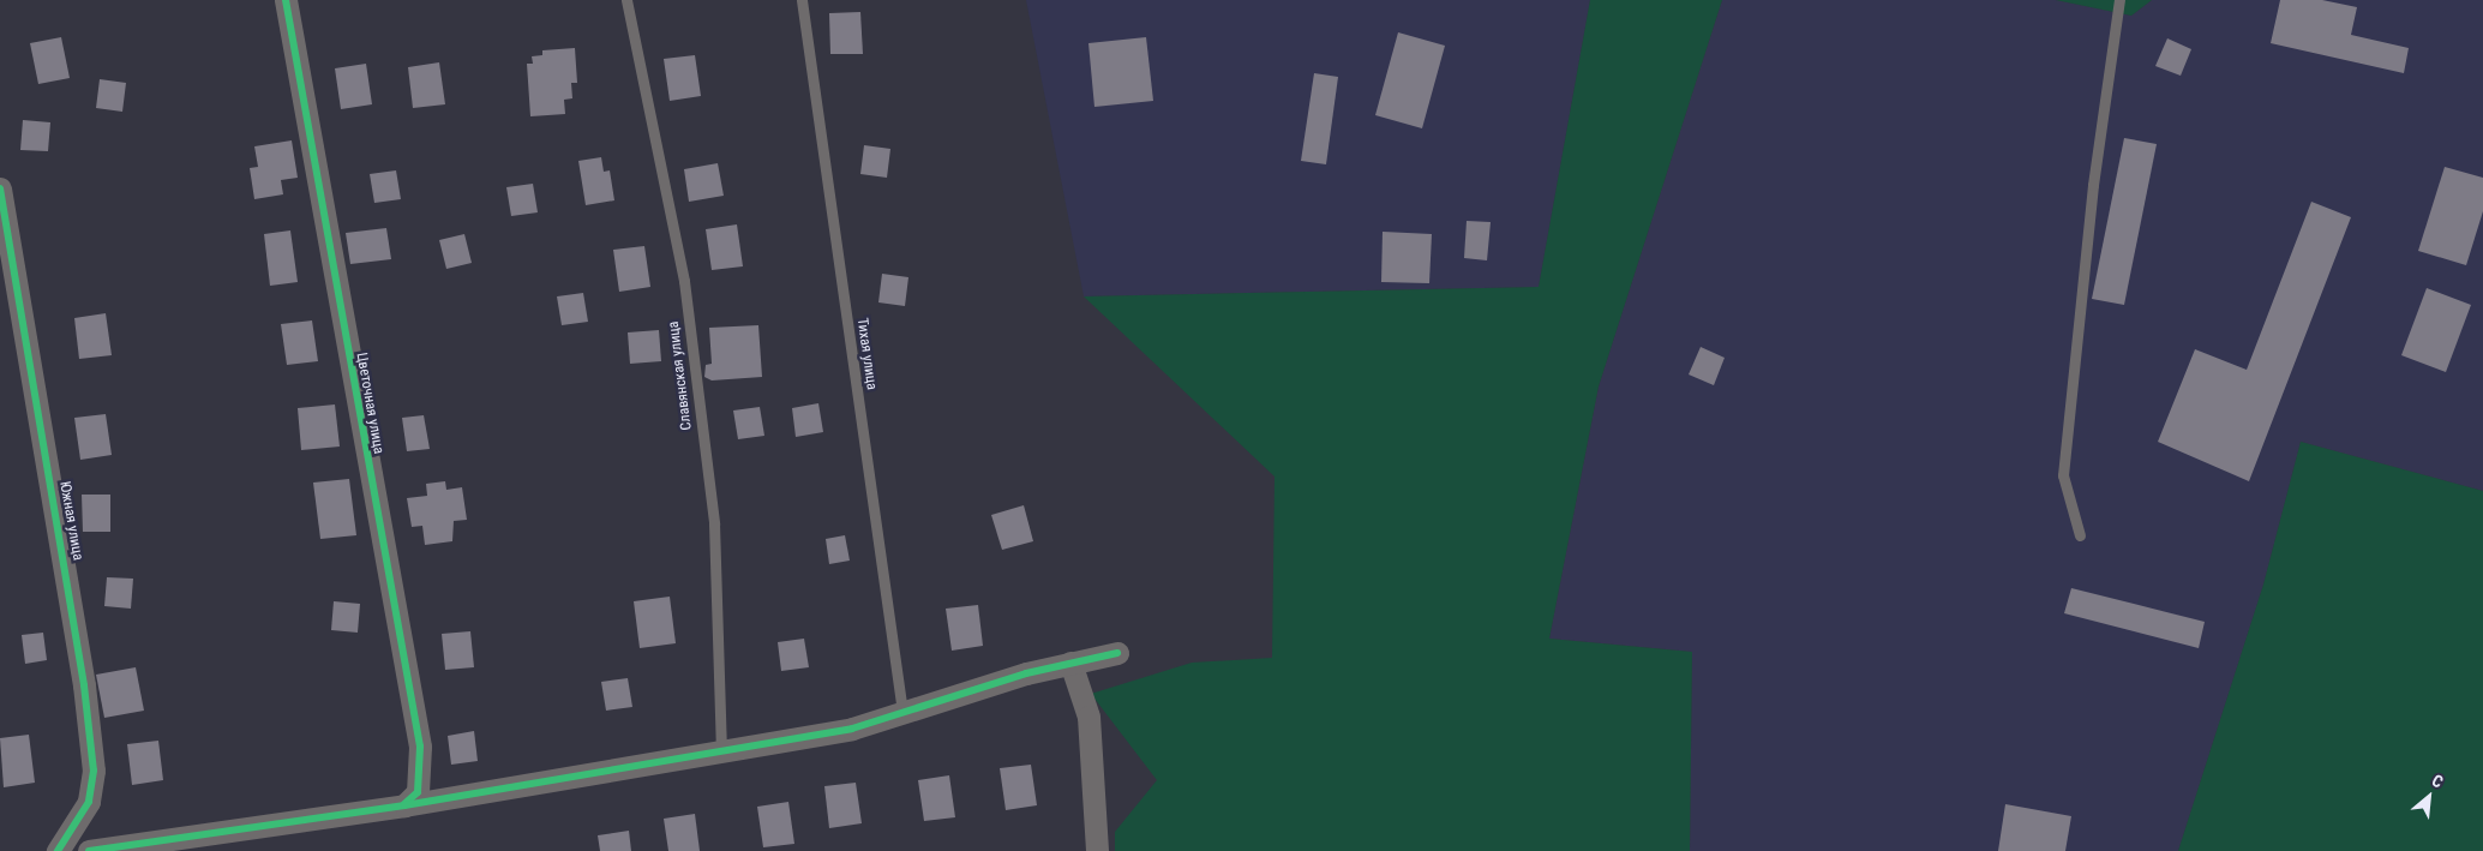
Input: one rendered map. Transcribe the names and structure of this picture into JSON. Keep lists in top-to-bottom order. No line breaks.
{"streets":{"street":["Цветочная улица","Южная улица"],"lane":["Тихая улица","Славянская улица"]},"north":"top right"}
